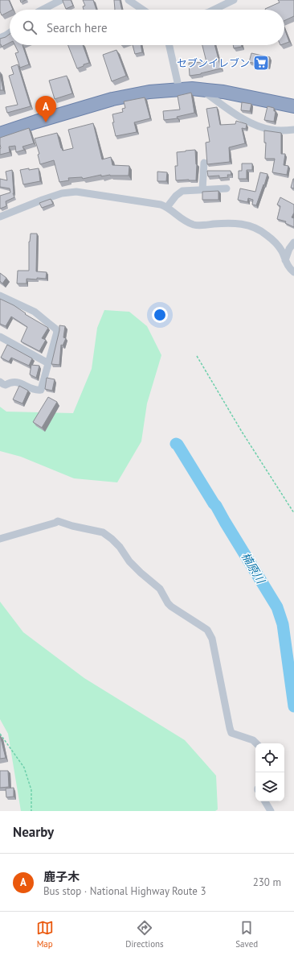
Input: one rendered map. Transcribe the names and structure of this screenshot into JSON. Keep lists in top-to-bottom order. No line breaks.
{"water":["楠原川"],"places":{"supermarket":["セブンイレブン"]},"page":{"search":"Search here","pins":"A","heading":"Nearby","list":[{"mark":"A","name":"鹿子木","note":"Bus stop · National Highway Route 3","value":"230 m"}],"nav":["Map","Directions","Saved"]}}
